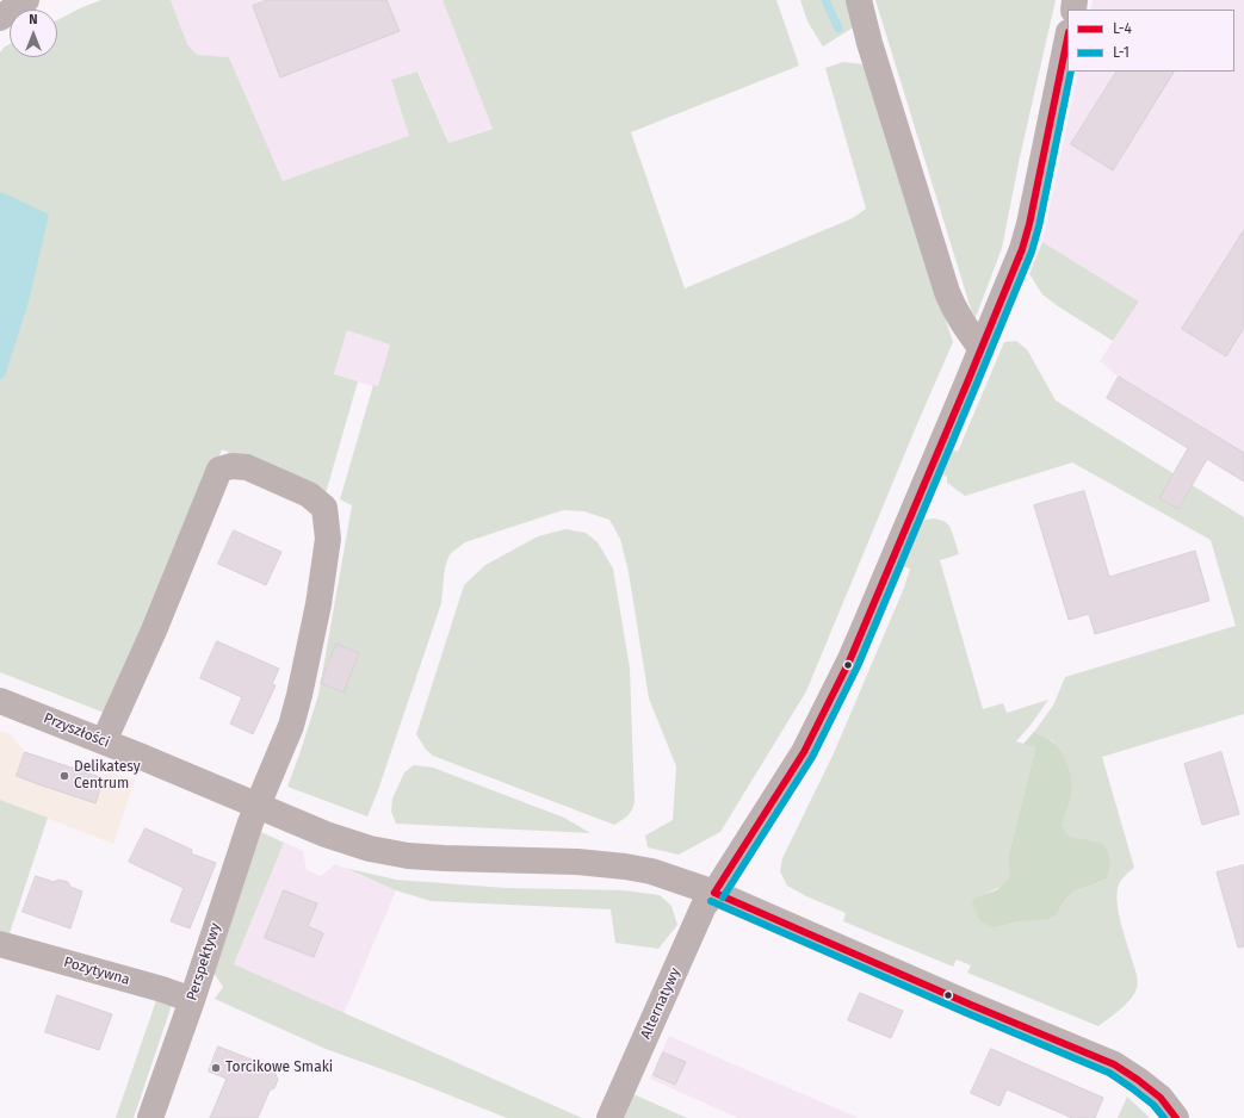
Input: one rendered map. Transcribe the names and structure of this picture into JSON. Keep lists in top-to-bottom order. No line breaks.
{"streets":{"street":["Przyszłości","Perspektywy","Pozytywna","Alternatywy"]},"crossings":[["Przyszłości","Perspektywy"],["Przyszłości","Alternatywy"],["Perspektywy","Pozytywna"]],"places":["Delikatesy Centrum","Torcikowe Smaki"],"lines":["transit line L-4","transit line L-1"],"legend":["L-4","L-1"],"north":"top"}
